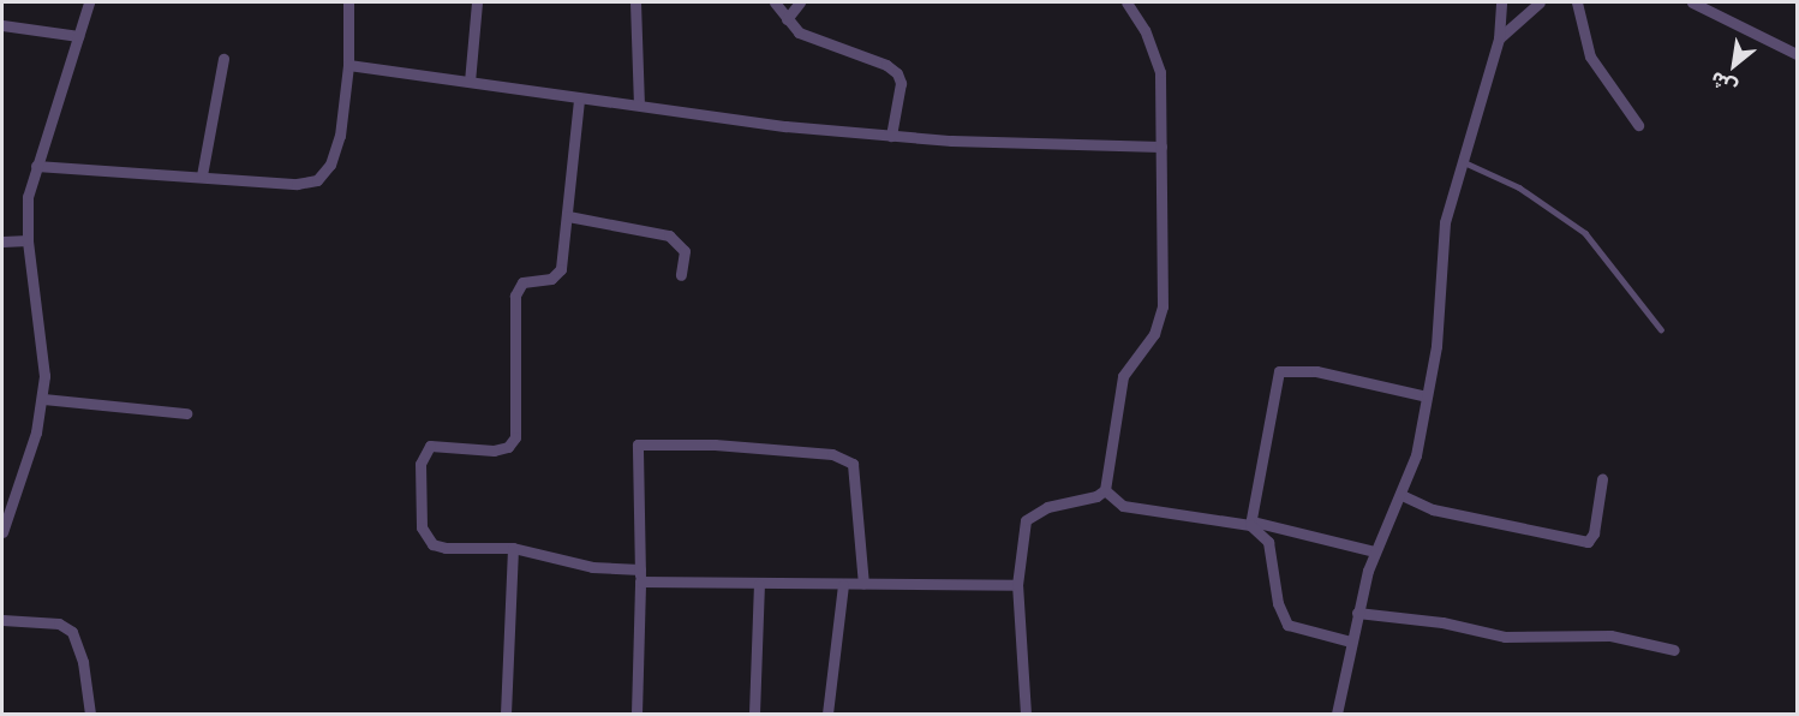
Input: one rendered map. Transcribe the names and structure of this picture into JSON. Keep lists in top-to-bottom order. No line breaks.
{"north":"bottom left"}
